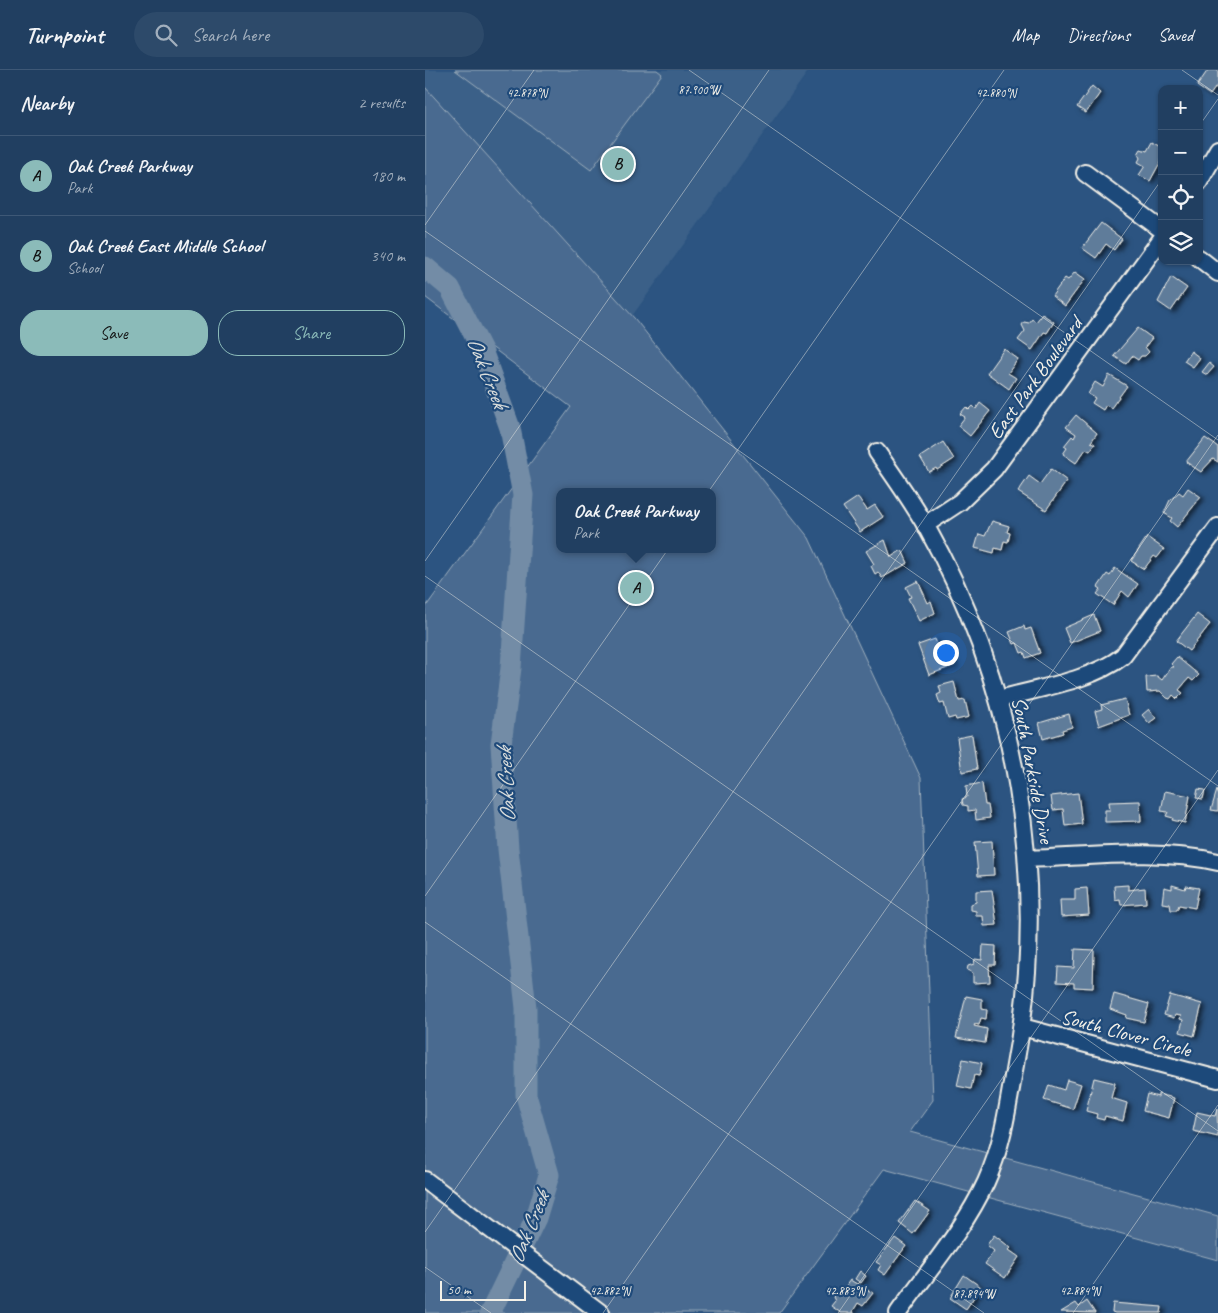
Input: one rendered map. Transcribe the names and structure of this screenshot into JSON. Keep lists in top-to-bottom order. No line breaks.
{"streets":{"street":["East Park Boulevard","South Parkside Drive","South Clover Circle"]},"crossings":[["East Park Boulevard","South Parkside Drive"],["South Parkside Drive","South Clover Circle"]],"water":["Oak Creek"],"scale_bar":"50 m","page":{"header":"Turnpoint","search":"Search here","nav":["Map","Directions","Saved"],"heading":["Nearby","2 results"],"map_buttons":["+","−"],"list":[{"mark":"A","name":"Oak Creek Parkway","note":"Park","value":"180 m"},{"mark":"B","name":"Oak Creek East Middle School","note":"School","value":"340 m"}],"pins":["B","A"],"buttons":["Save","Share"],"popup":["Oak Creek Parkway","Park"],"scale":"50 m"},"coordinates":["87.900°W","42.878°N","42.880°N","42.882°N","42.883°N","42.884°N","87.894°W"]}
